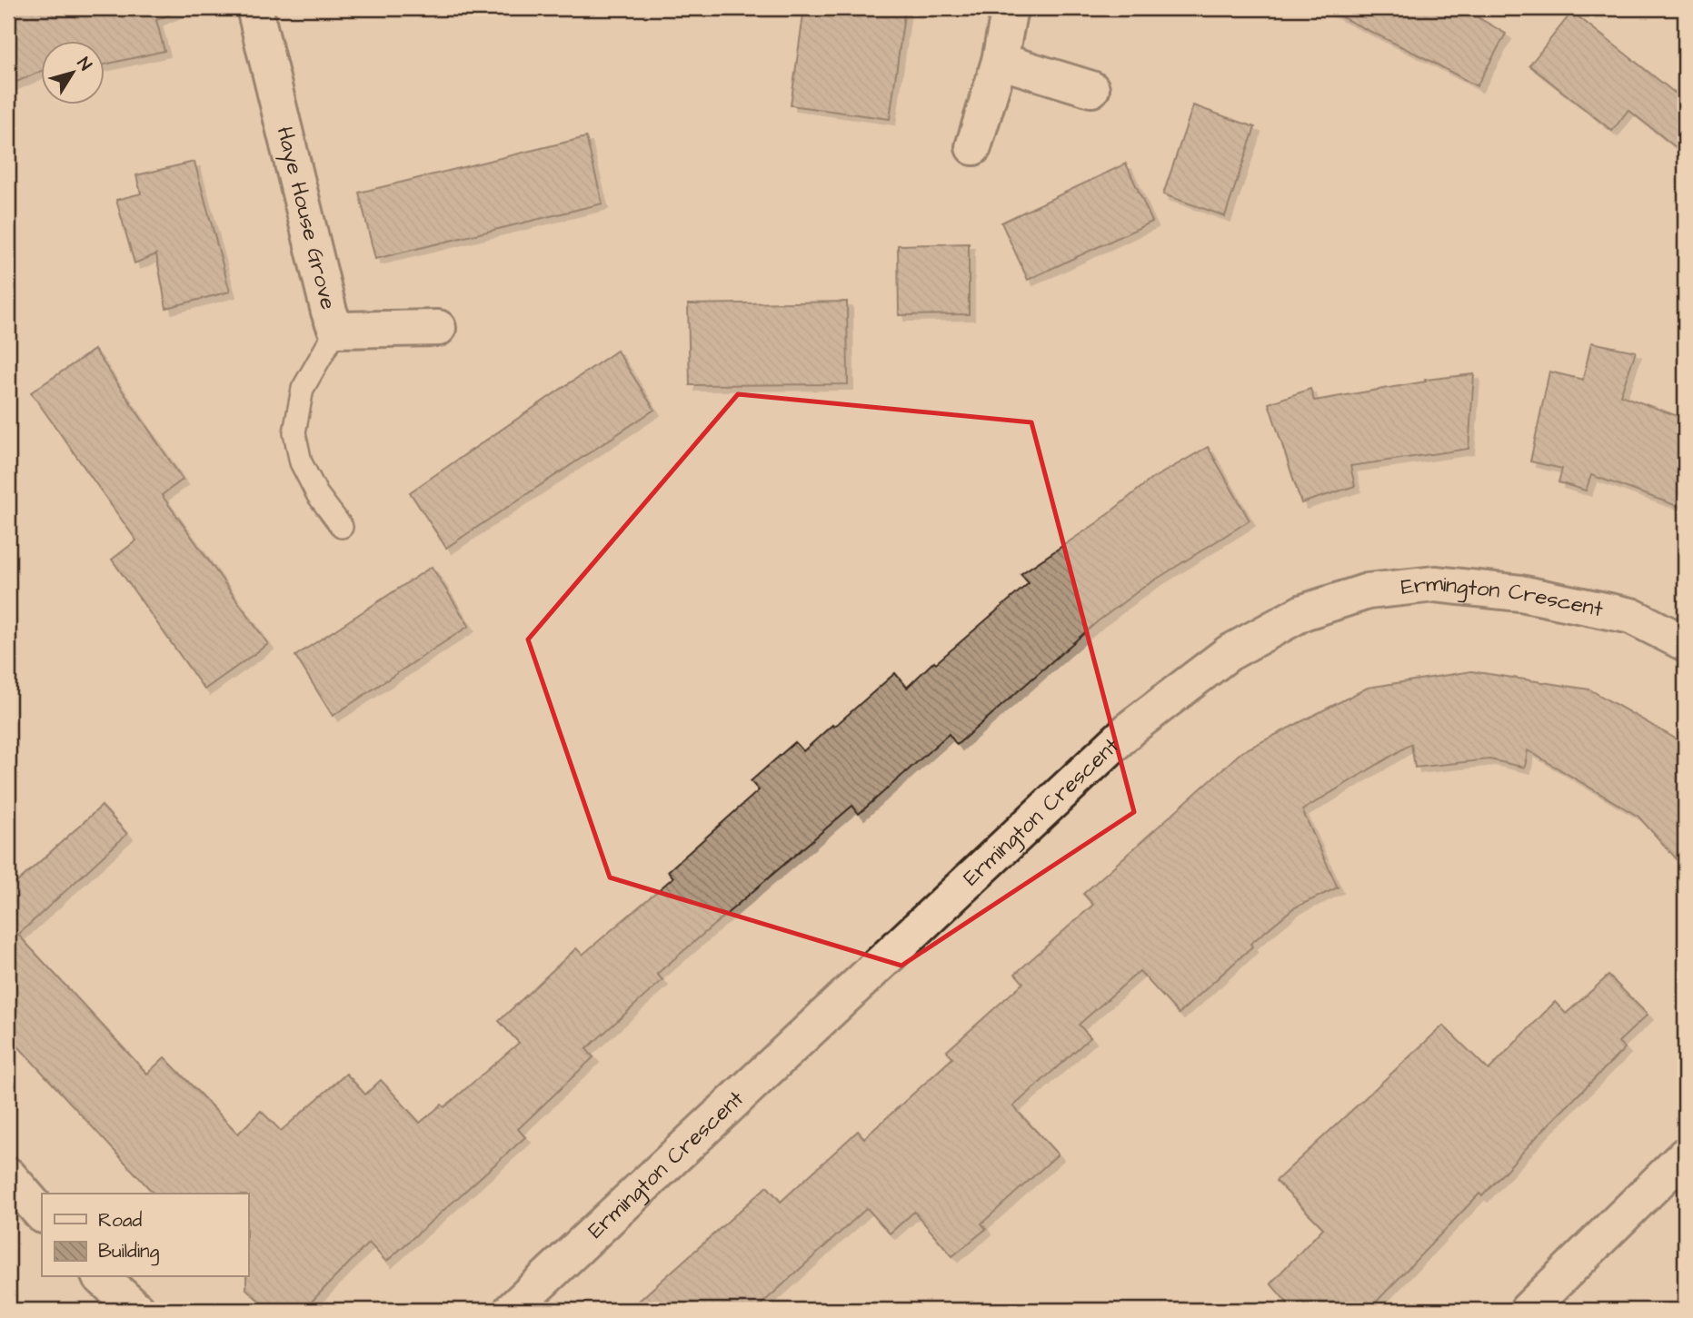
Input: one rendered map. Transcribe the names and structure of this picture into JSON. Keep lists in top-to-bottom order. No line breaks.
{"streets":{"street":["Haye House Grove","Ermington Crescent"]},"legend":["Road","Building"],"north":"top right"}
